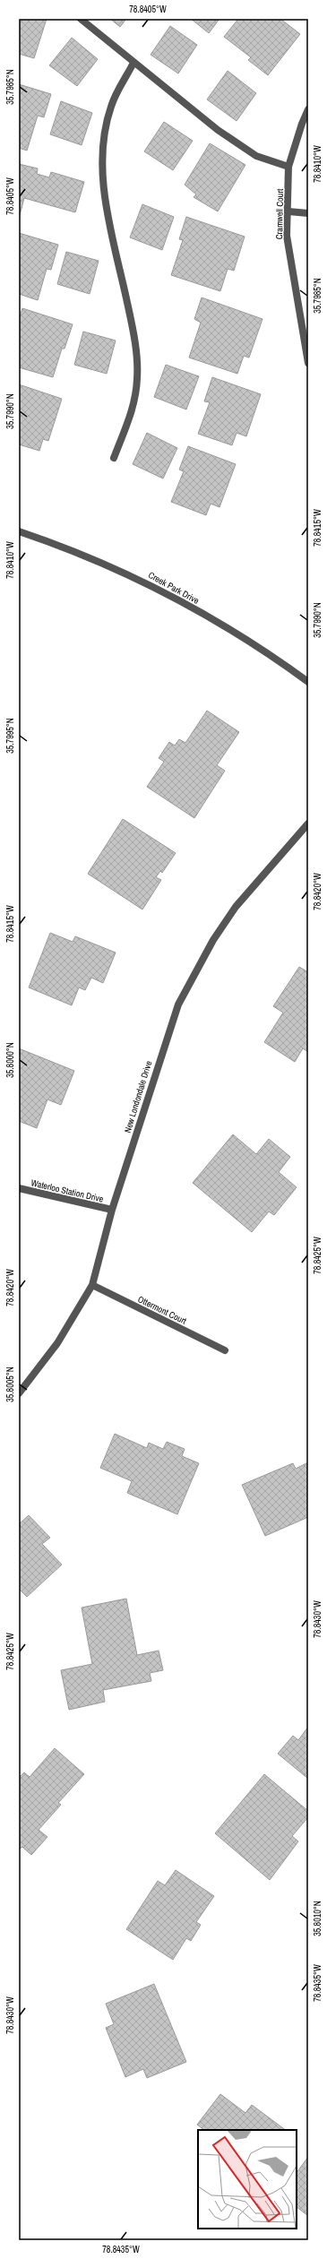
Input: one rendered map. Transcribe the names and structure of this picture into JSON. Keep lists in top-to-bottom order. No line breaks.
{"streets":{"street":["Cramwell Court","Creek Park Drive","New Londondale Drive","Waterloo Station Drive","Ottermont Court"]},"crossings":[["New Londondale Drive","Waterloo Station Drive"],["New Londondale Drive","Ottermont Court"]],"coordinates":["78.8405°W","35.7985°N","78.8410°W","35.7990°N","78.8415°W","35.7995°N","78.8420°W","35.8000°N","78.8425°W","35.8005°N","78.8430°W","35.8010°N","78.8435°W"]}
